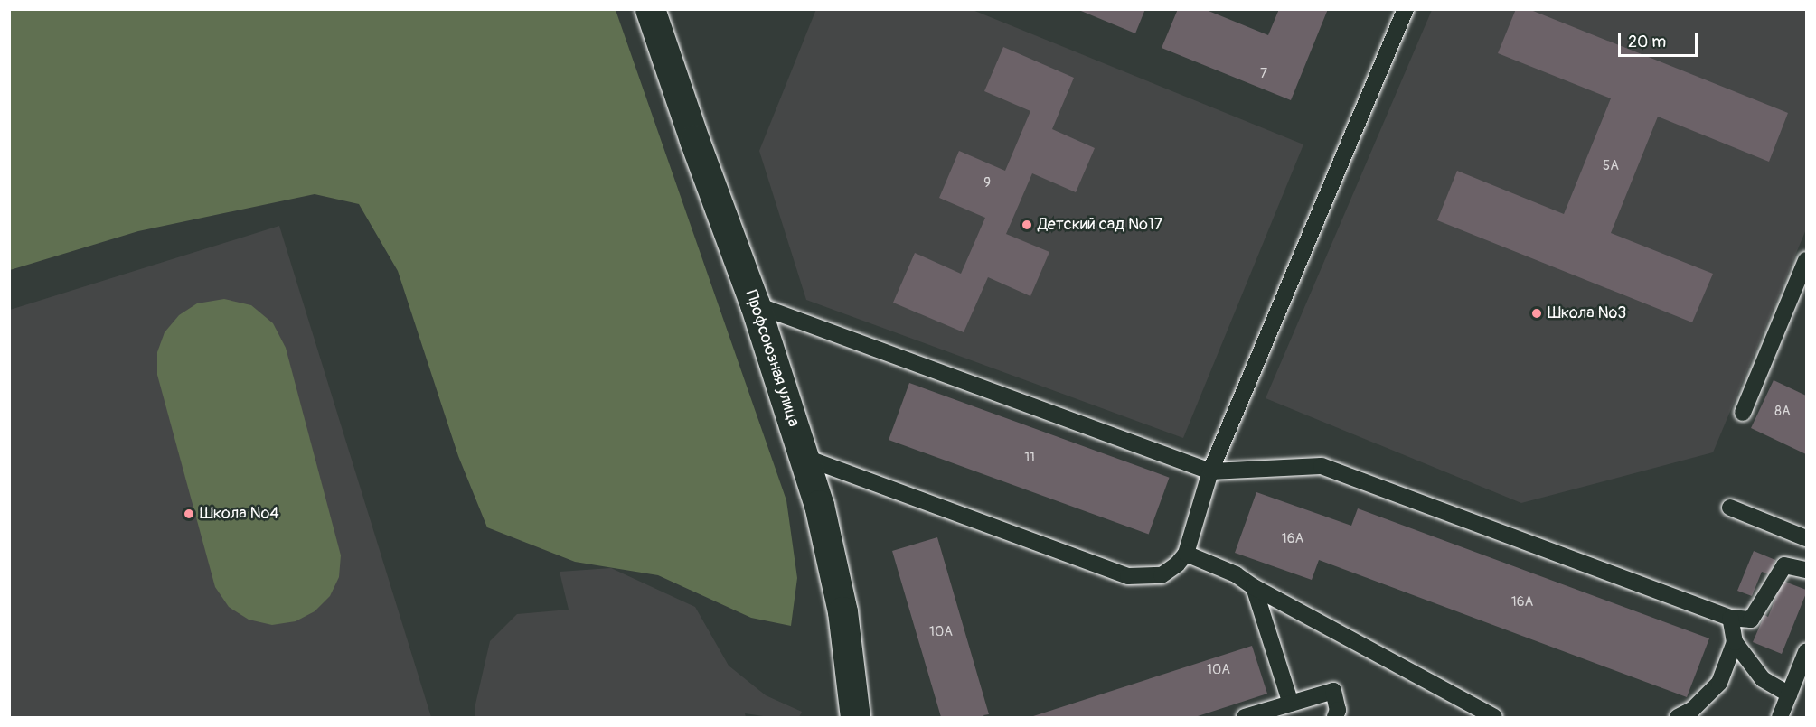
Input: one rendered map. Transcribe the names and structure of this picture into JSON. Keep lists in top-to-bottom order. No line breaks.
{"streets":{"street":["Профсоюзная улица"]},"places":["Детский сад №17","Школа №3","Школа №4"],"house_numbers":["7","5А","9","8А","11","16А","16А","10А","10А"],"scale_bar":"20 m"}
